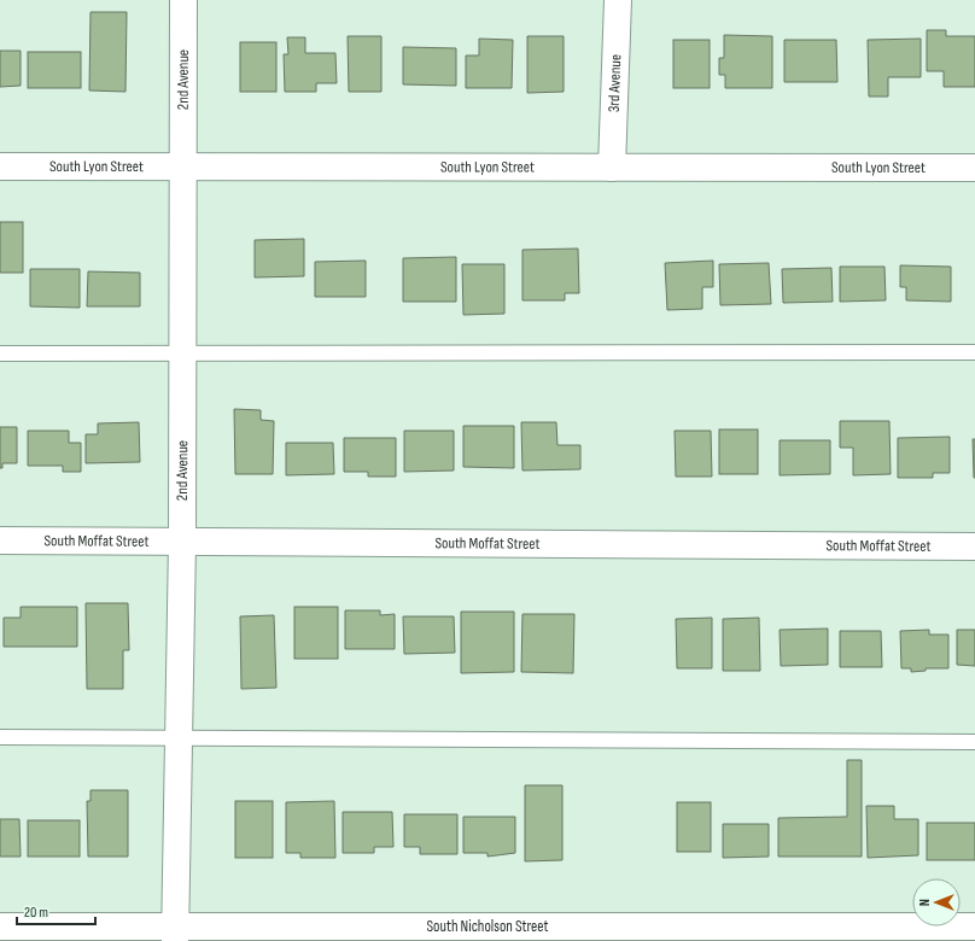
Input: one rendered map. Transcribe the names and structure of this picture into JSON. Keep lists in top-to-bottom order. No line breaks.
{"streets":{"street":["2nd Avenue","3rd Avenue","South Lyon Street","South Moffat Street","South Nicholson Street"]},"crossings":[["2nd Avenue","South Lyon Street"],["2nd Avenue","South Moffat Street"],["2nd Avenue","South Nicholson Street"],["3rd Avenue","South Lyon Street"]],"scale_bar":"20 m","north":"left"}
